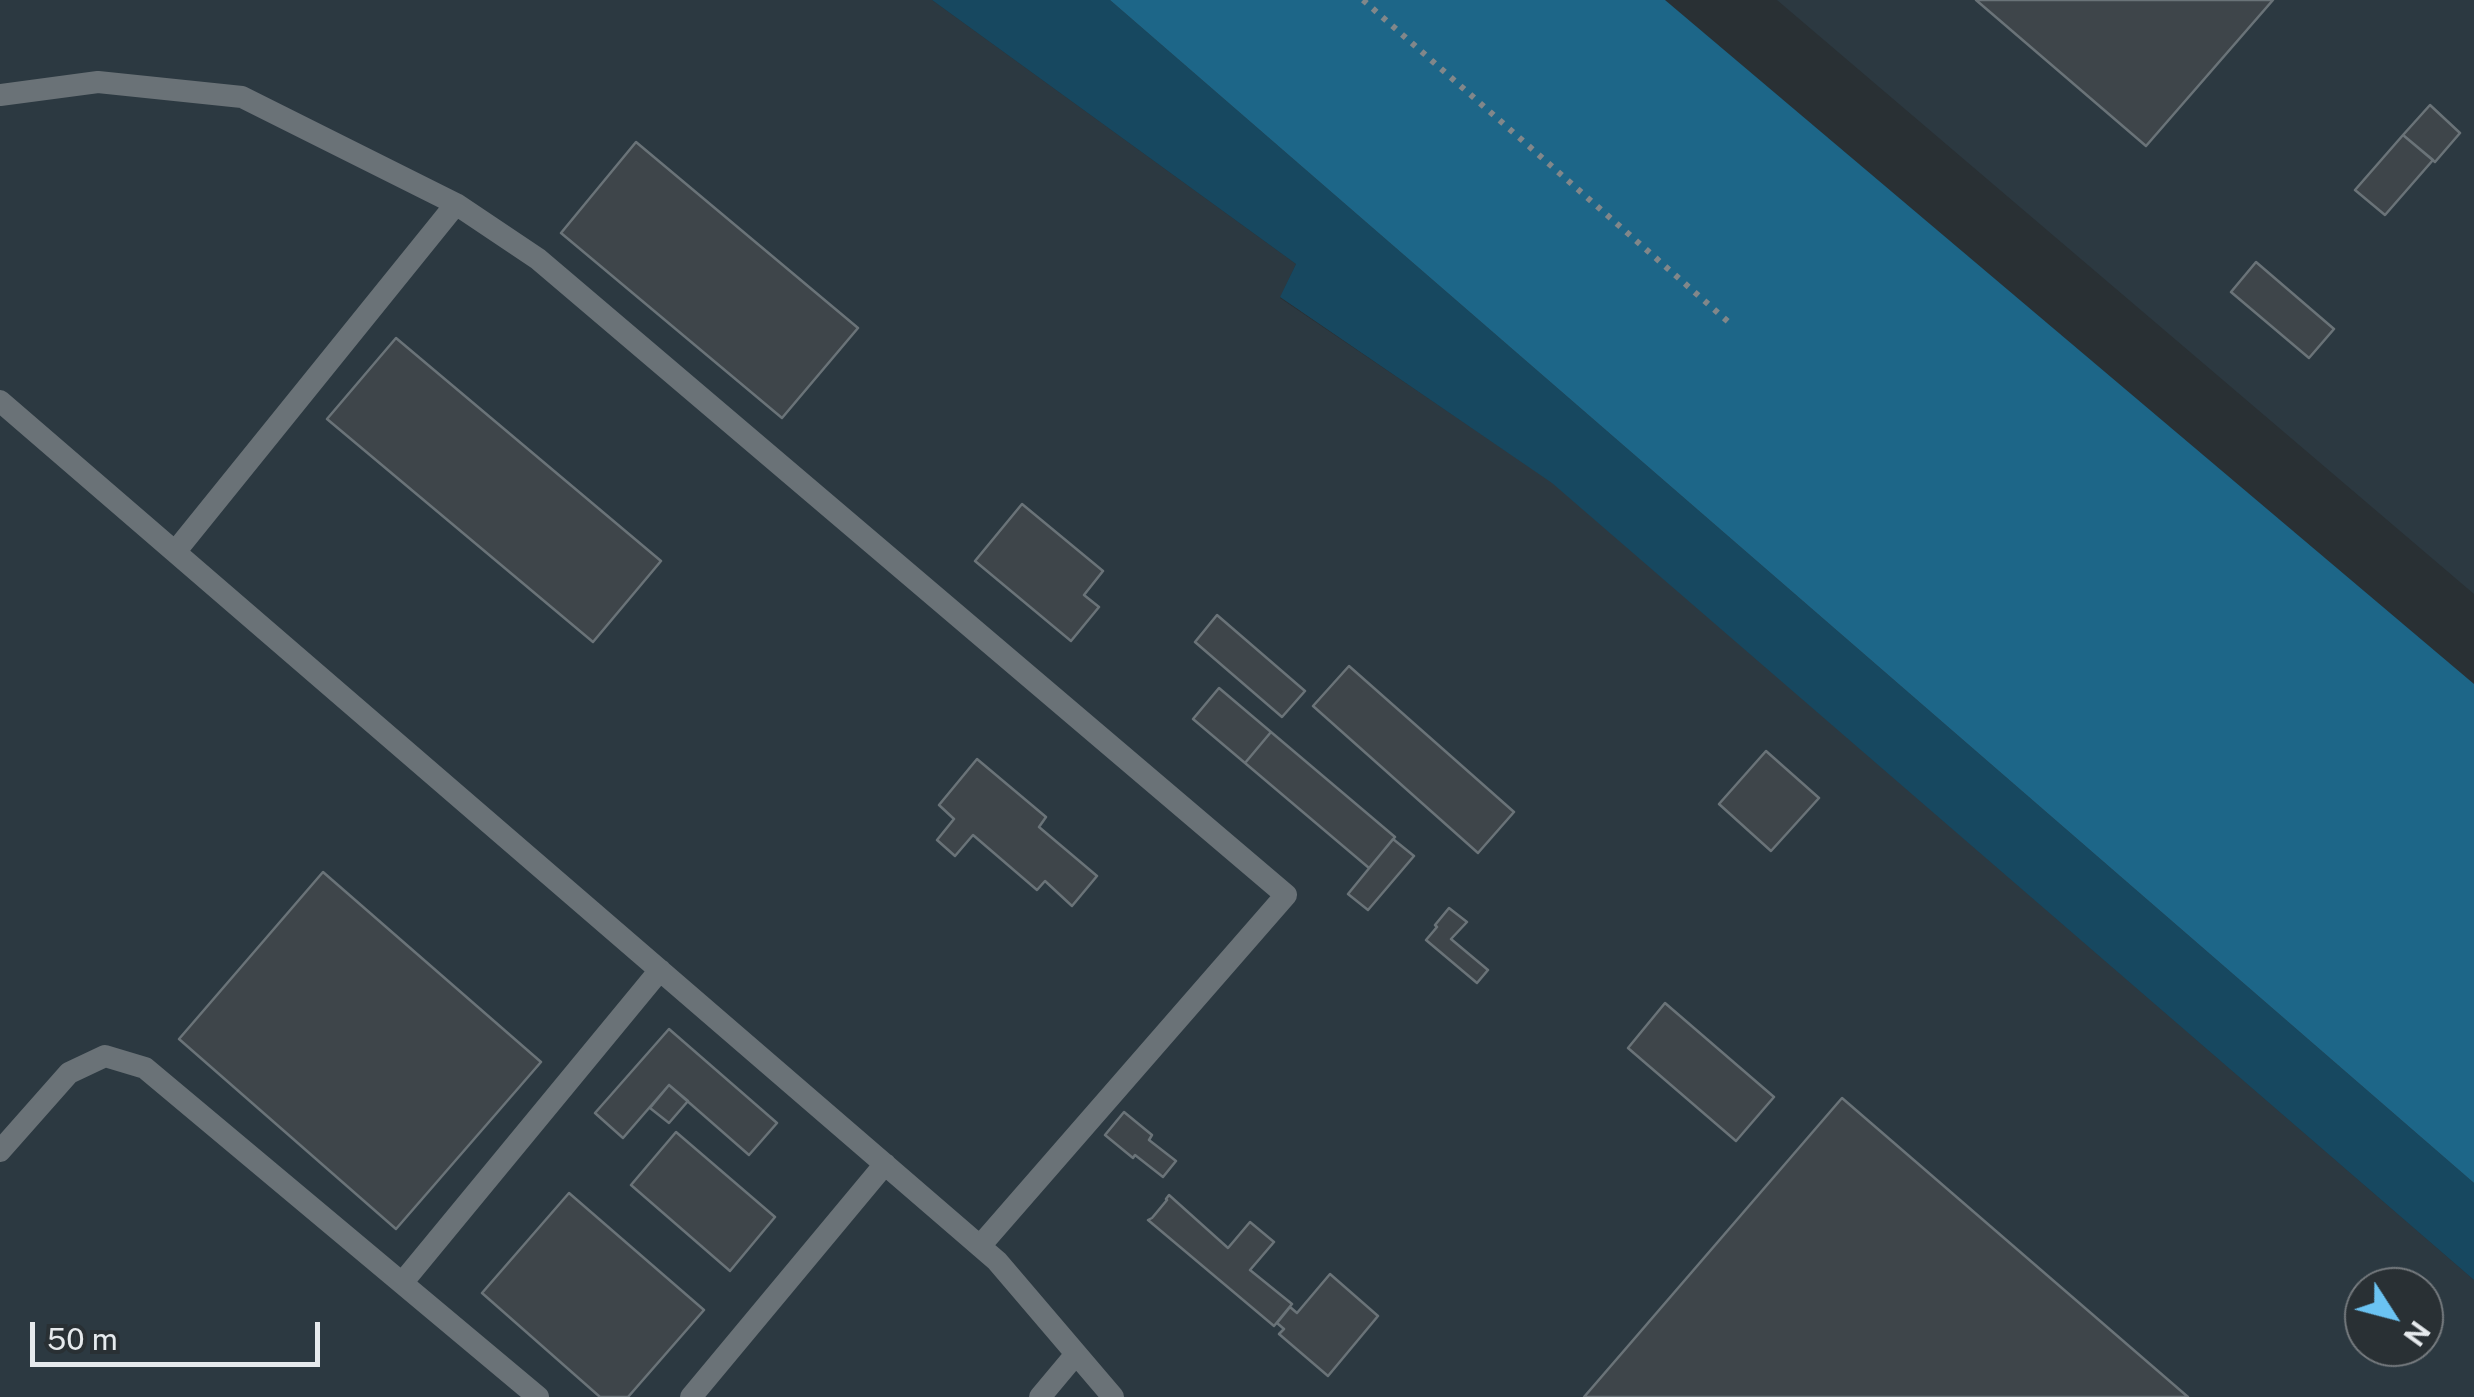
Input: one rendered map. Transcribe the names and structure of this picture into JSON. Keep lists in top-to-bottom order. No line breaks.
{"scale_bar":"50 m","north":"bottom right"}
